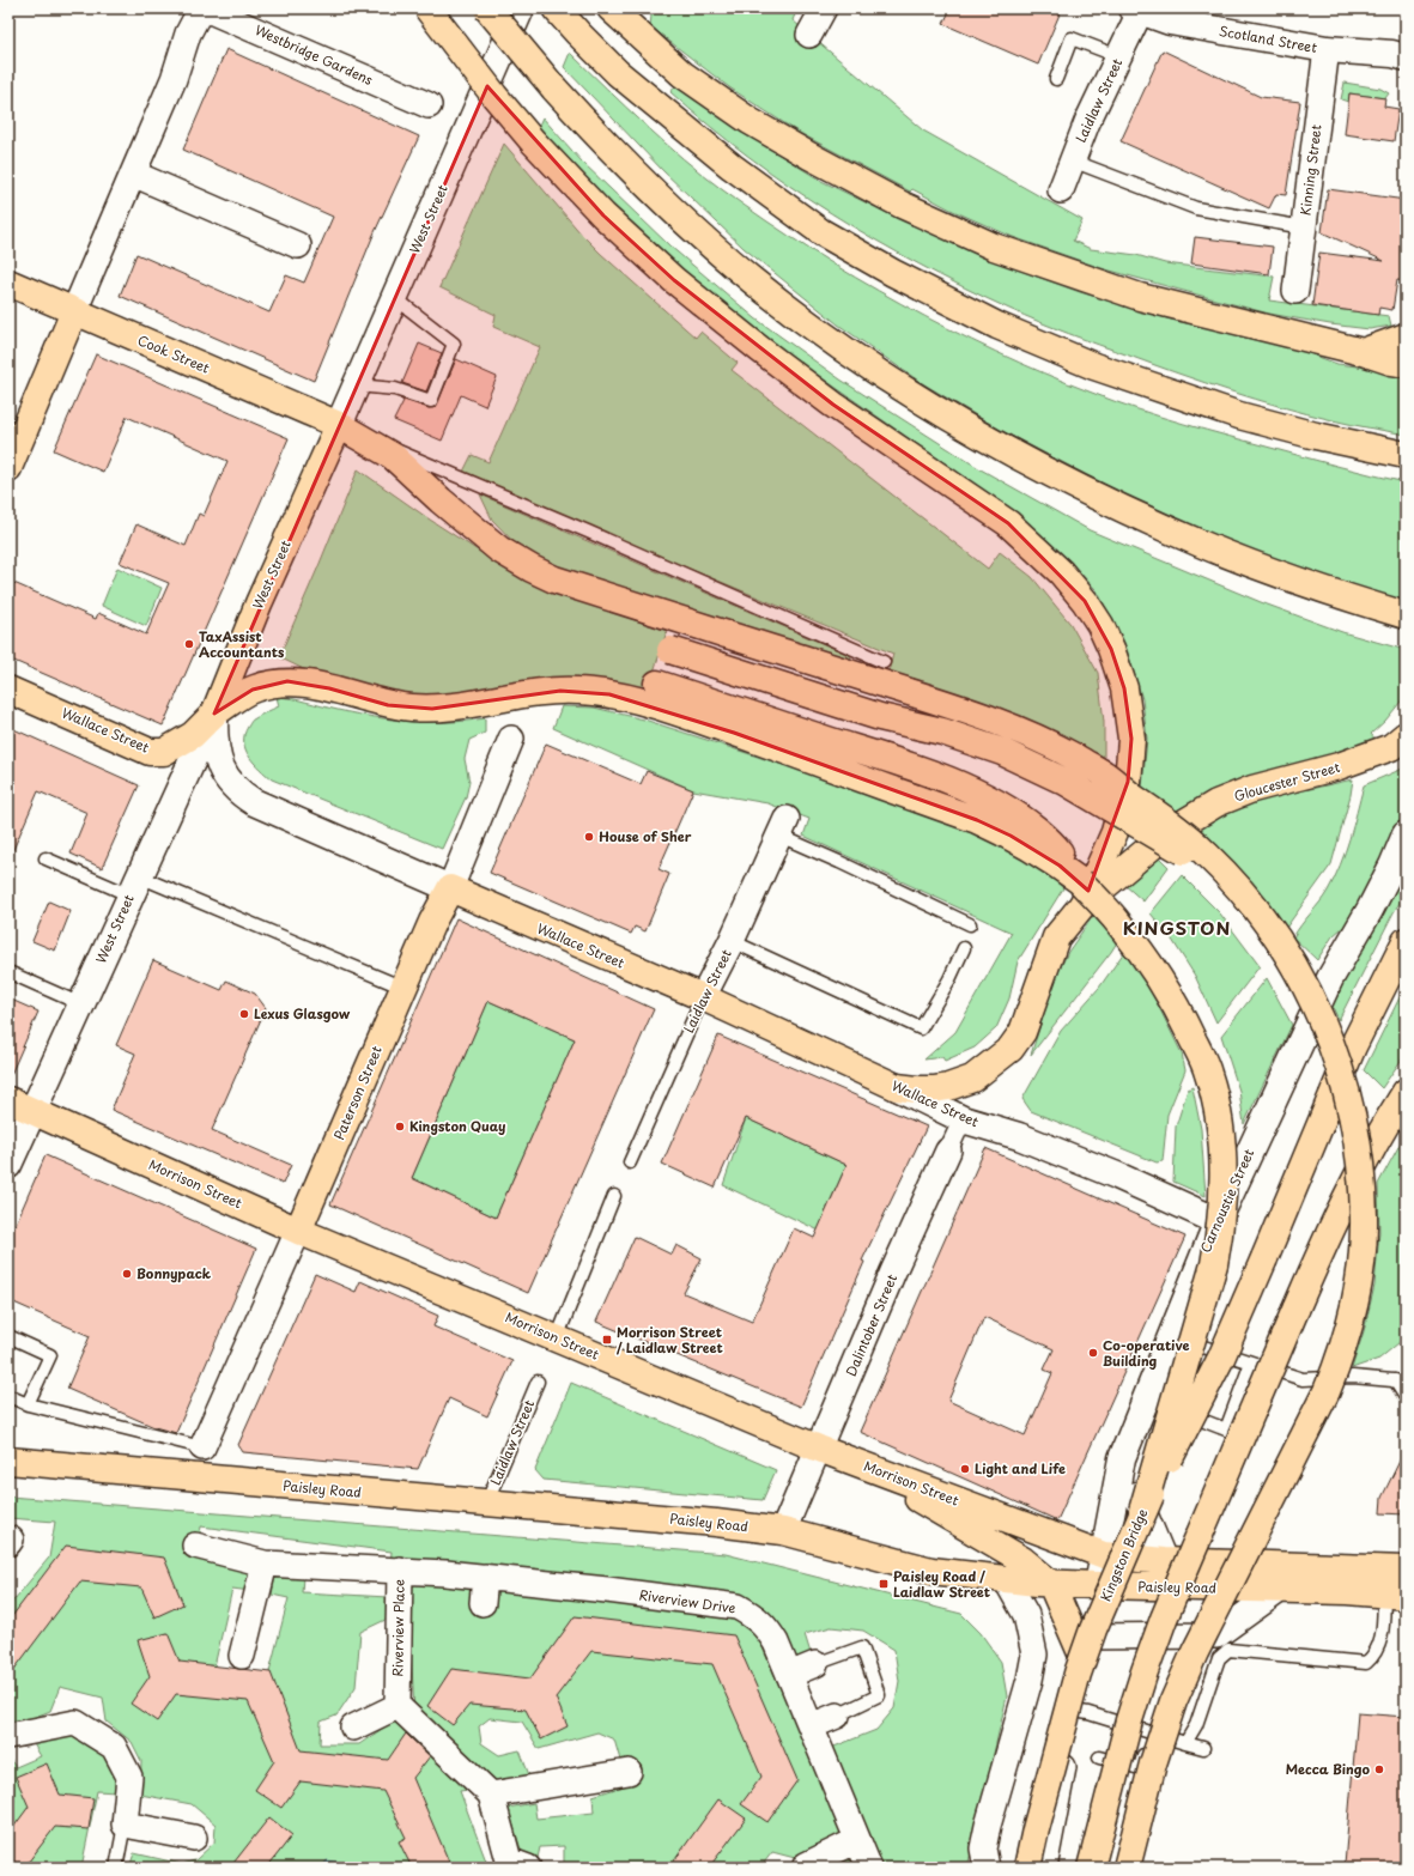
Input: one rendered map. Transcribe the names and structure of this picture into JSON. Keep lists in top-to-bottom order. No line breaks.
{"streets":{"main road":["West Street","Cook Street","Wallace Street","Gloucester Street","Paterson Street","Morrison Street","Paisley Road","Kingston Bridge"],"street":["Scotland Street","Westbridge Gardens","Laidlaw Street","Kinning Street","Carnoustie Street","Dalintober Street","Riverview Drive","Riverview Place"]},"crossings":[["Scotland Street","Laidlaw Street"],["Scotland Street","Kinning Street"],["Westbridge Gardens","Cook Street"],["Laidlaw Street","Wallace Street"],["Laidlaw Street","Paisley Road"],["West Street","Cook Street"],["West Street","Wallace Street"],["West Street","Morrison Street"],["Wallace Street","Paterson Street"],["Wallace Street","Carnoustie Street"],["Wallace Street","Dalintober Street"],["Paterson Street","Morrison Street"],["Morrison Street","Carnoustie Street"],["Morrison Street","Dalintober Street"],["Morrison Street","Paisley Road"],["Carnoustie Street","Paisley Road"],["Dalintober Street","Paisley Road"],["Riverview Drive","Riverview Place"]],"districts":["KINGSTON"],"places":{"other":["TaxAssist Accountants","House of Sher","Lexus Glasgow","Kingston Quay","Bonnypack","Co-operative Building","Light and Life","Mecca Bingo"],"transit":["Morrison Street / Laidlaw Street","Paisley Road / Laidlaw Street"]}}
